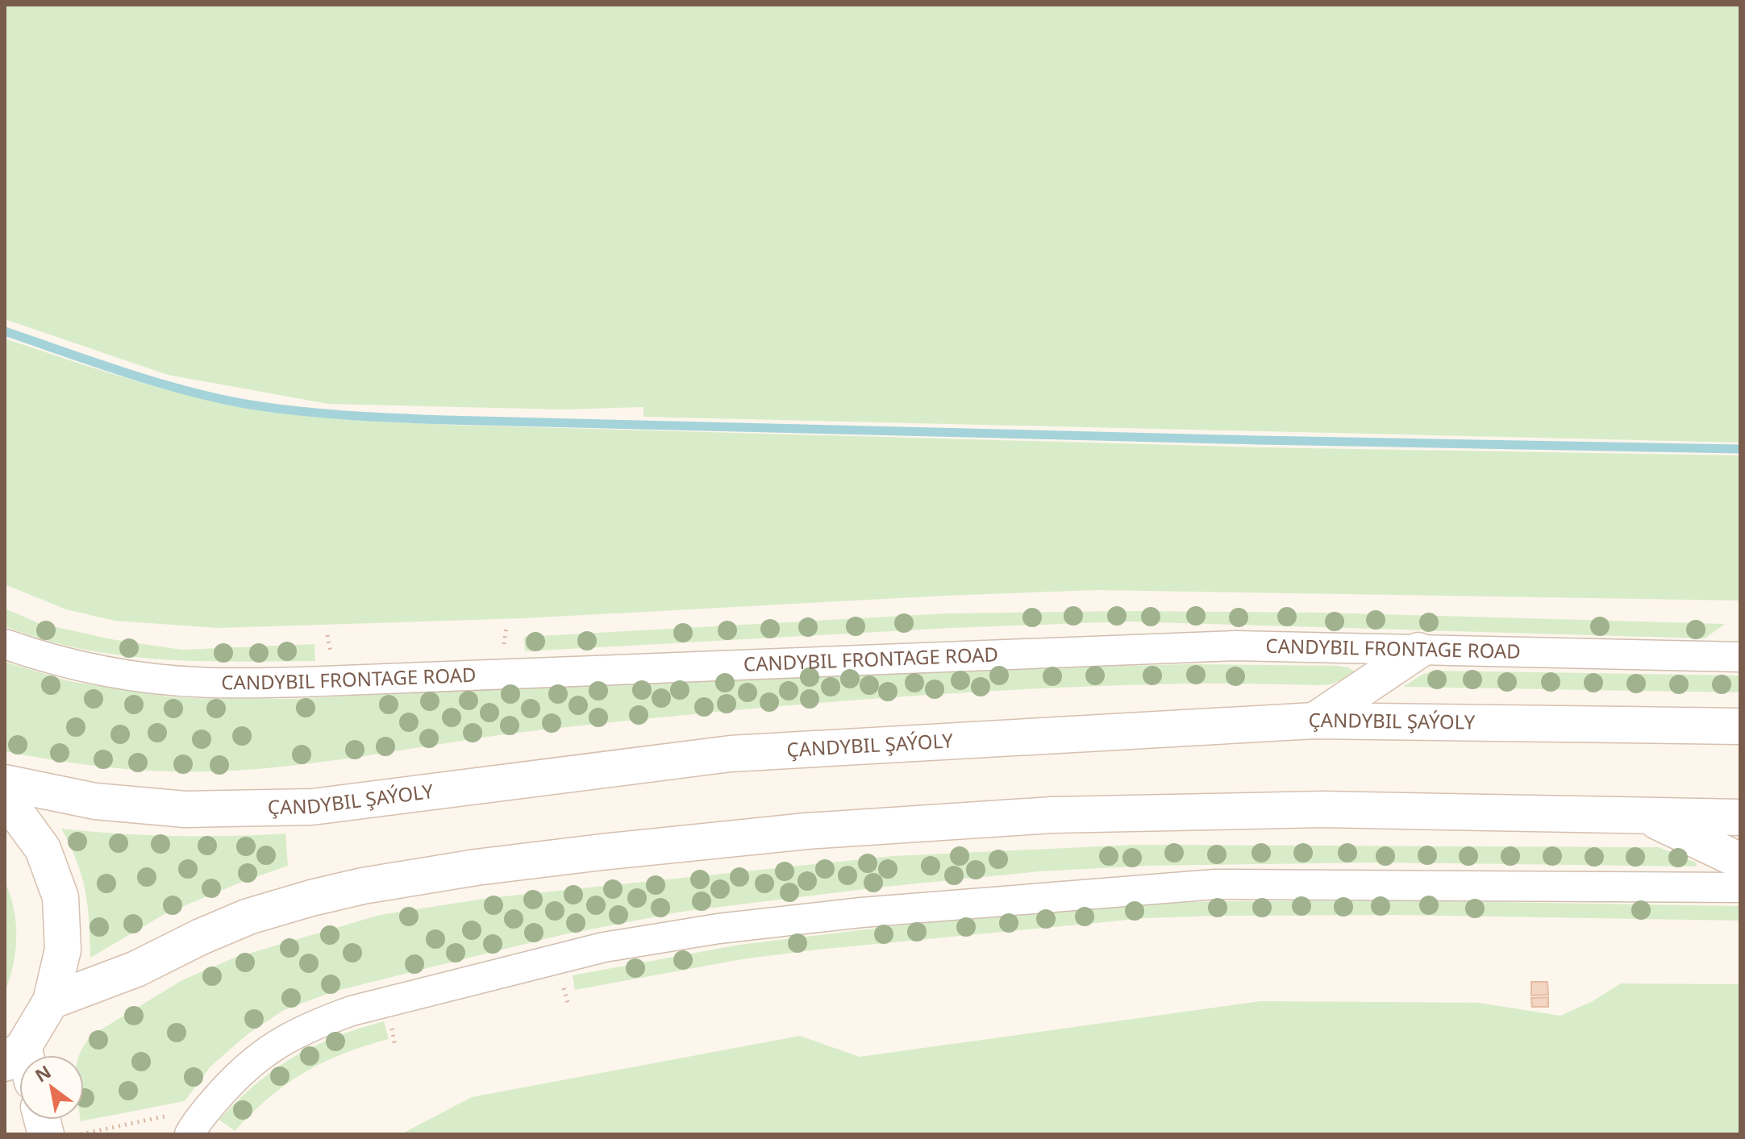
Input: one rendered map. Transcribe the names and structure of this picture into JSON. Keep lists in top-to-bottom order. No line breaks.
{"streets":{"main road":["ÇANDYBIL ŞAÝOLY"],"street":["CANDYBIL FRONTAGE ROAD"]},"north":"top left"}
